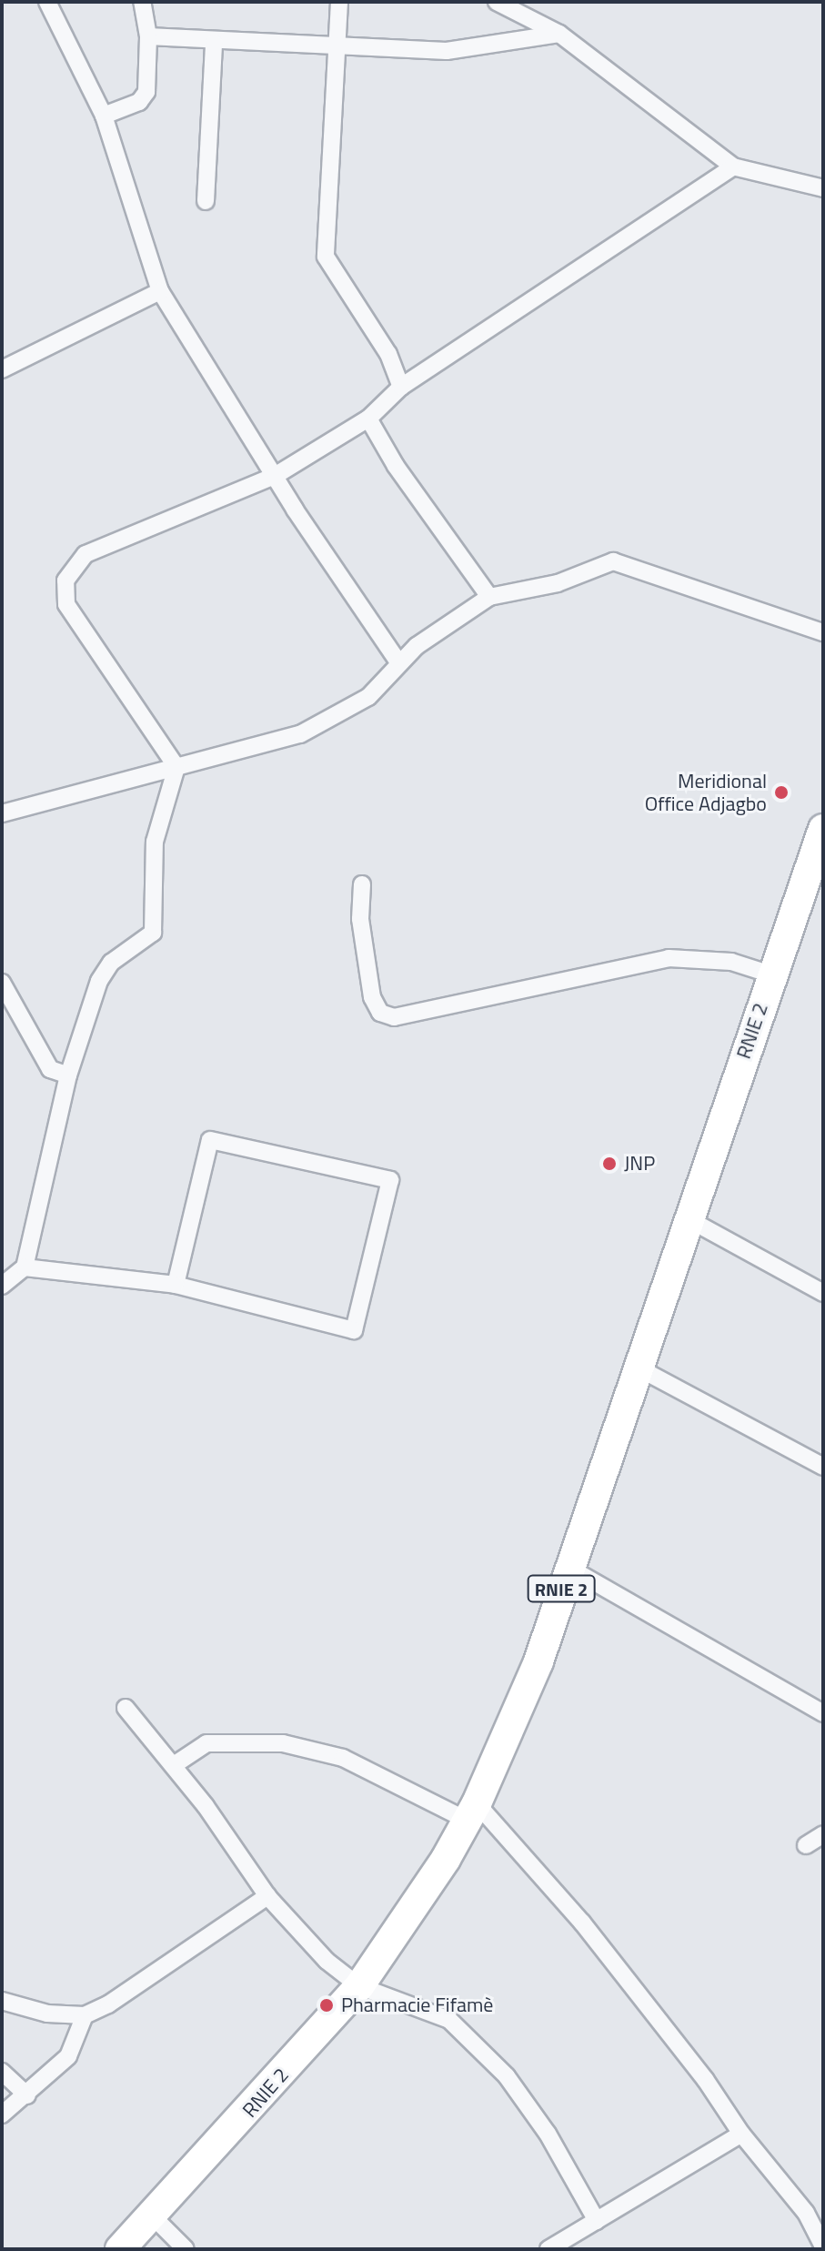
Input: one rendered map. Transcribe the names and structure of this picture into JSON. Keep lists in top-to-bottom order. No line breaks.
{"streets":{"highway":["RNIE 2"]},"places":["Meridional Office Adjagbo","JNP","Pharmacie Fifamè"]}
